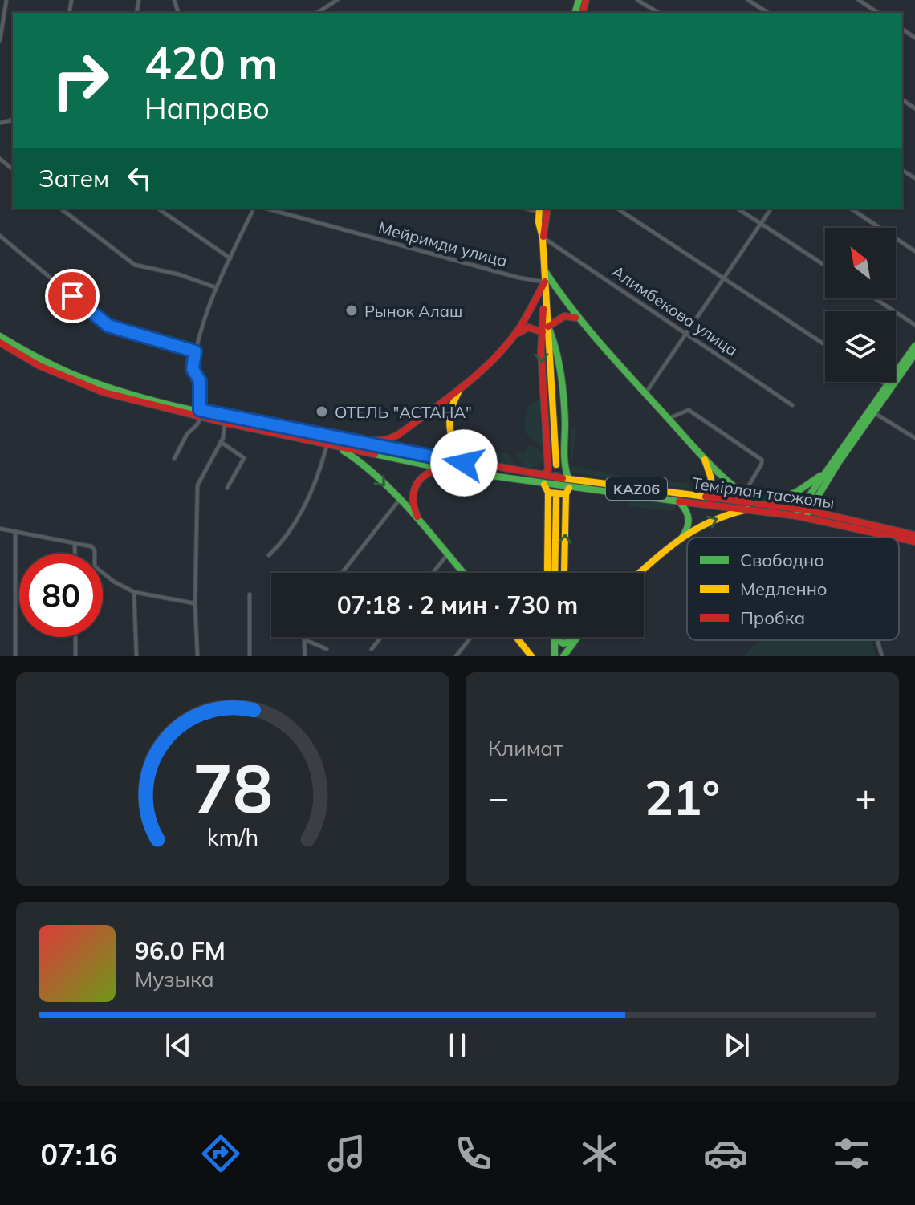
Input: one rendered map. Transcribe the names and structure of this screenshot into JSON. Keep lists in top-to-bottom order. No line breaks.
{"streets":{"main road":["KАZ06","Темірлан тасжолы"],"street":["Мейримди улица","Алимбекова улица"]},"crossings":[["Мейримди улица","KАZ06"],["KАZ06","Темірлан тасжолы"]],"places":["Рынок Алаш","ОТЕЛЬ \"АСТАНА\""],"legend":["Свободно","Медленно","Пробка"],"north":"top left","page":{"turn":["420 m","Направо"],"then":"Затем","limit":"80","trip":"07:18 · 2 мин · 730 m","tile":"Климат","heat":["−","21°","+"],"song":["96.0 FM","Музыка"],"tabs":"07:16","gauge":["78","km/h"]}}
